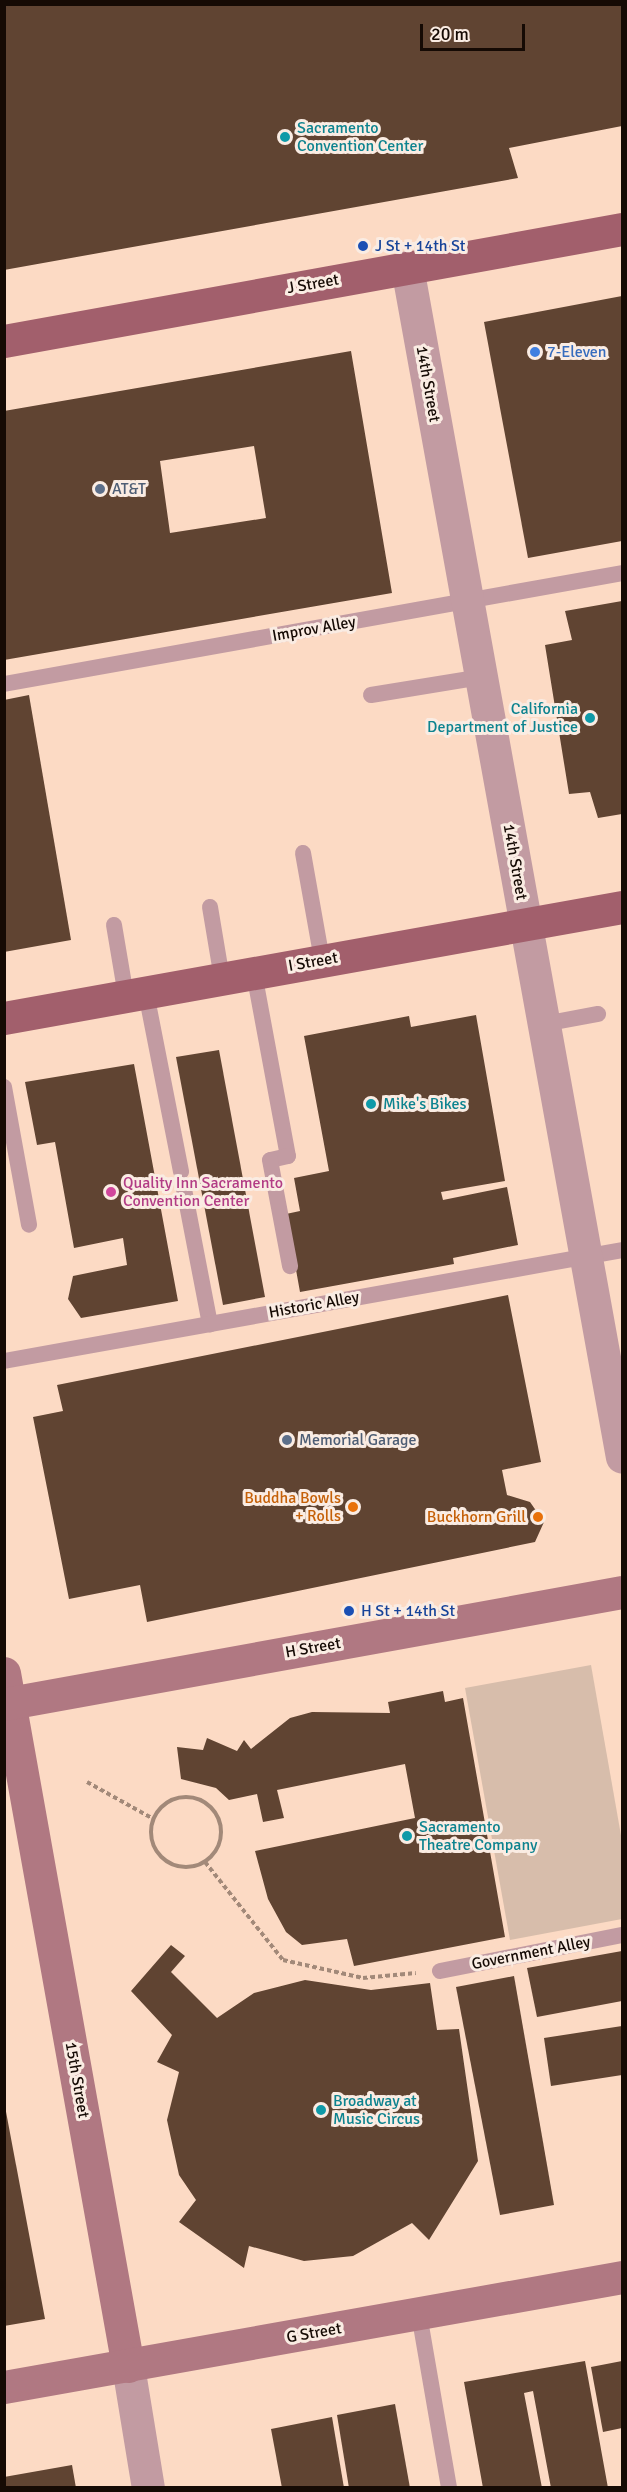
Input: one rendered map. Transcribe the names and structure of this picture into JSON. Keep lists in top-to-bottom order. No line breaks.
{"streets":{"main road":["J Street","I Street","H Street","15th Street","G Street"],"street":["14th Street"],"lane":["Improv Alley","Historic Alley","Government Alley"]},"crossings":[["J Street","14th Street"],["14th Street","Improv Alley"],["14th Street","I Street"],["14th Street","Historic Alley"],["H Street","15th Street"],["15th Street","G Street"]],"places":["Sacramento Convention Center","J St + 14th St","7-Eleven","AT&T","California Department of Justice","Mike's Bikes","Quality Inn Sacramento Convention Center","Memorial Garage","Buddha Bowls + Rolls","Buckhorn Grill","H St + 14th St","Sacramento Theatre Company","Broadway at Music Circus"],"scale_bar":"20 m"}
